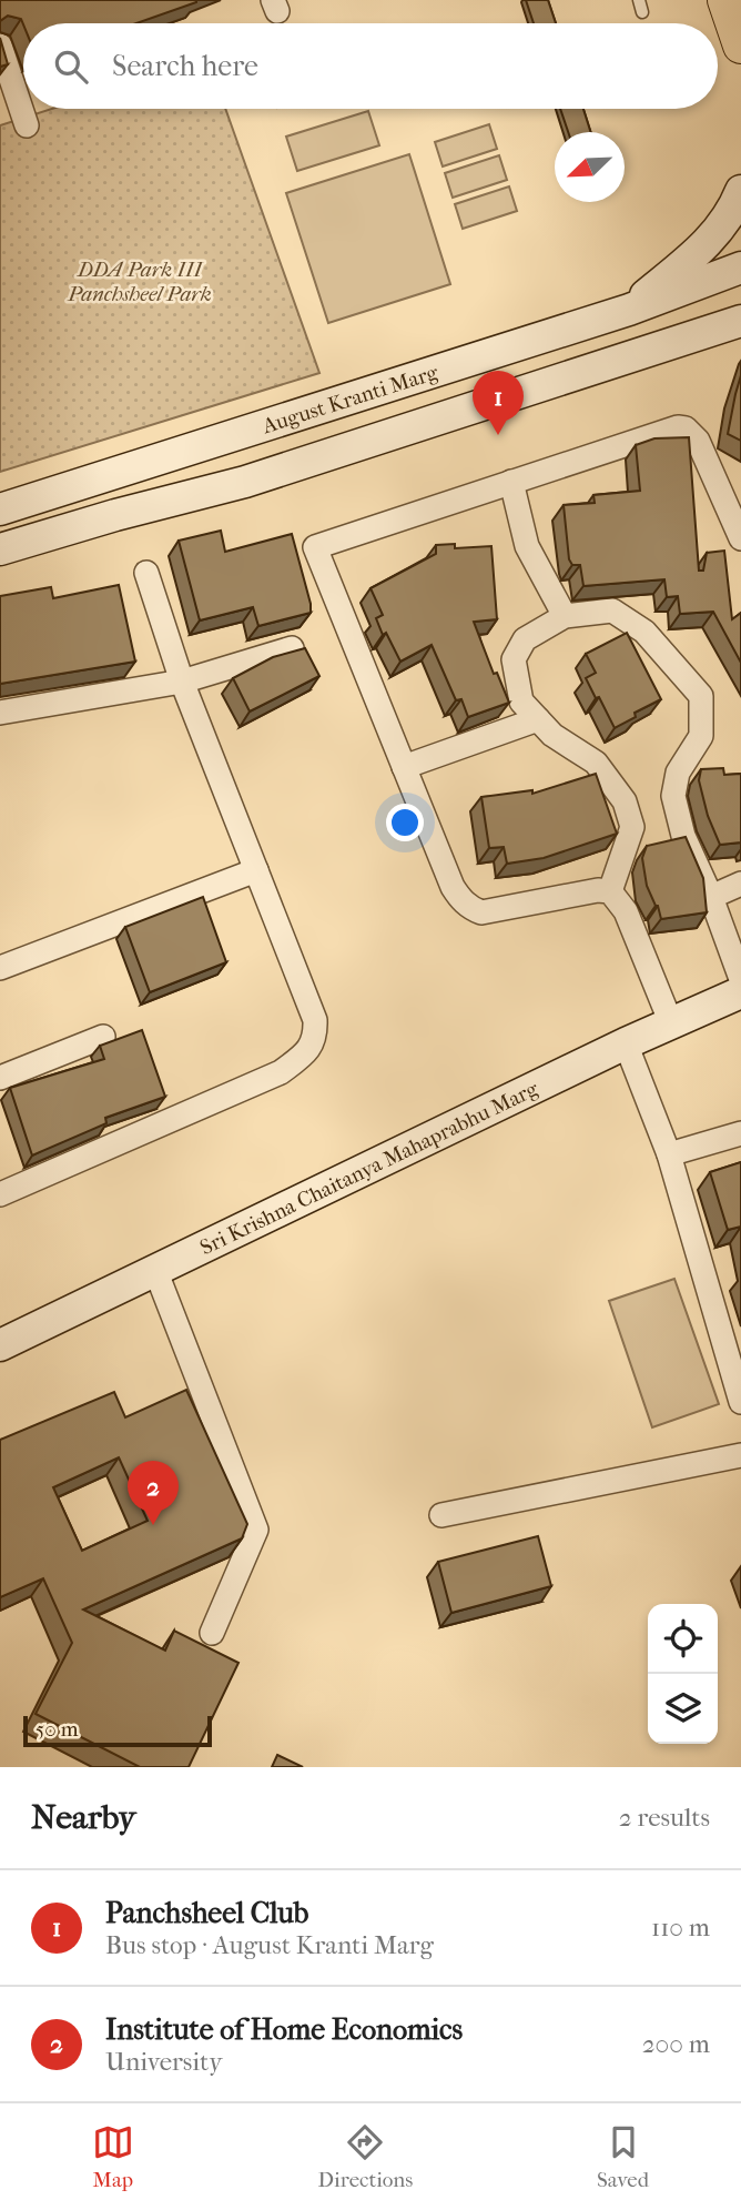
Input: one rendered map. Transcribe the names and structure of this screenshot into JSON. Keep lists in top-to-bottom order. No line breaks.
{"streets":{"main road":["August Kranti Marg","Sri Krishna Chaitanya Mahaprabhu Marg"]},"parks":["DDA Park III Panchsheel Park"],"scale_bar":"50 m","north":"bottom left","page":{"search":"Search here","pins":["1","2"],"scale":"50 m","heading":["Nearby","2 results"],"list":[{"mark":"1","name":"Panchsheel Club","note":"Bus stop · August Kranti Marg","value":"110 m"},{"mark":"2","name":"Institute of Home Economics","note":"University","value":"200 m"}],"nav":["Map","Directions","Saved"]}}
